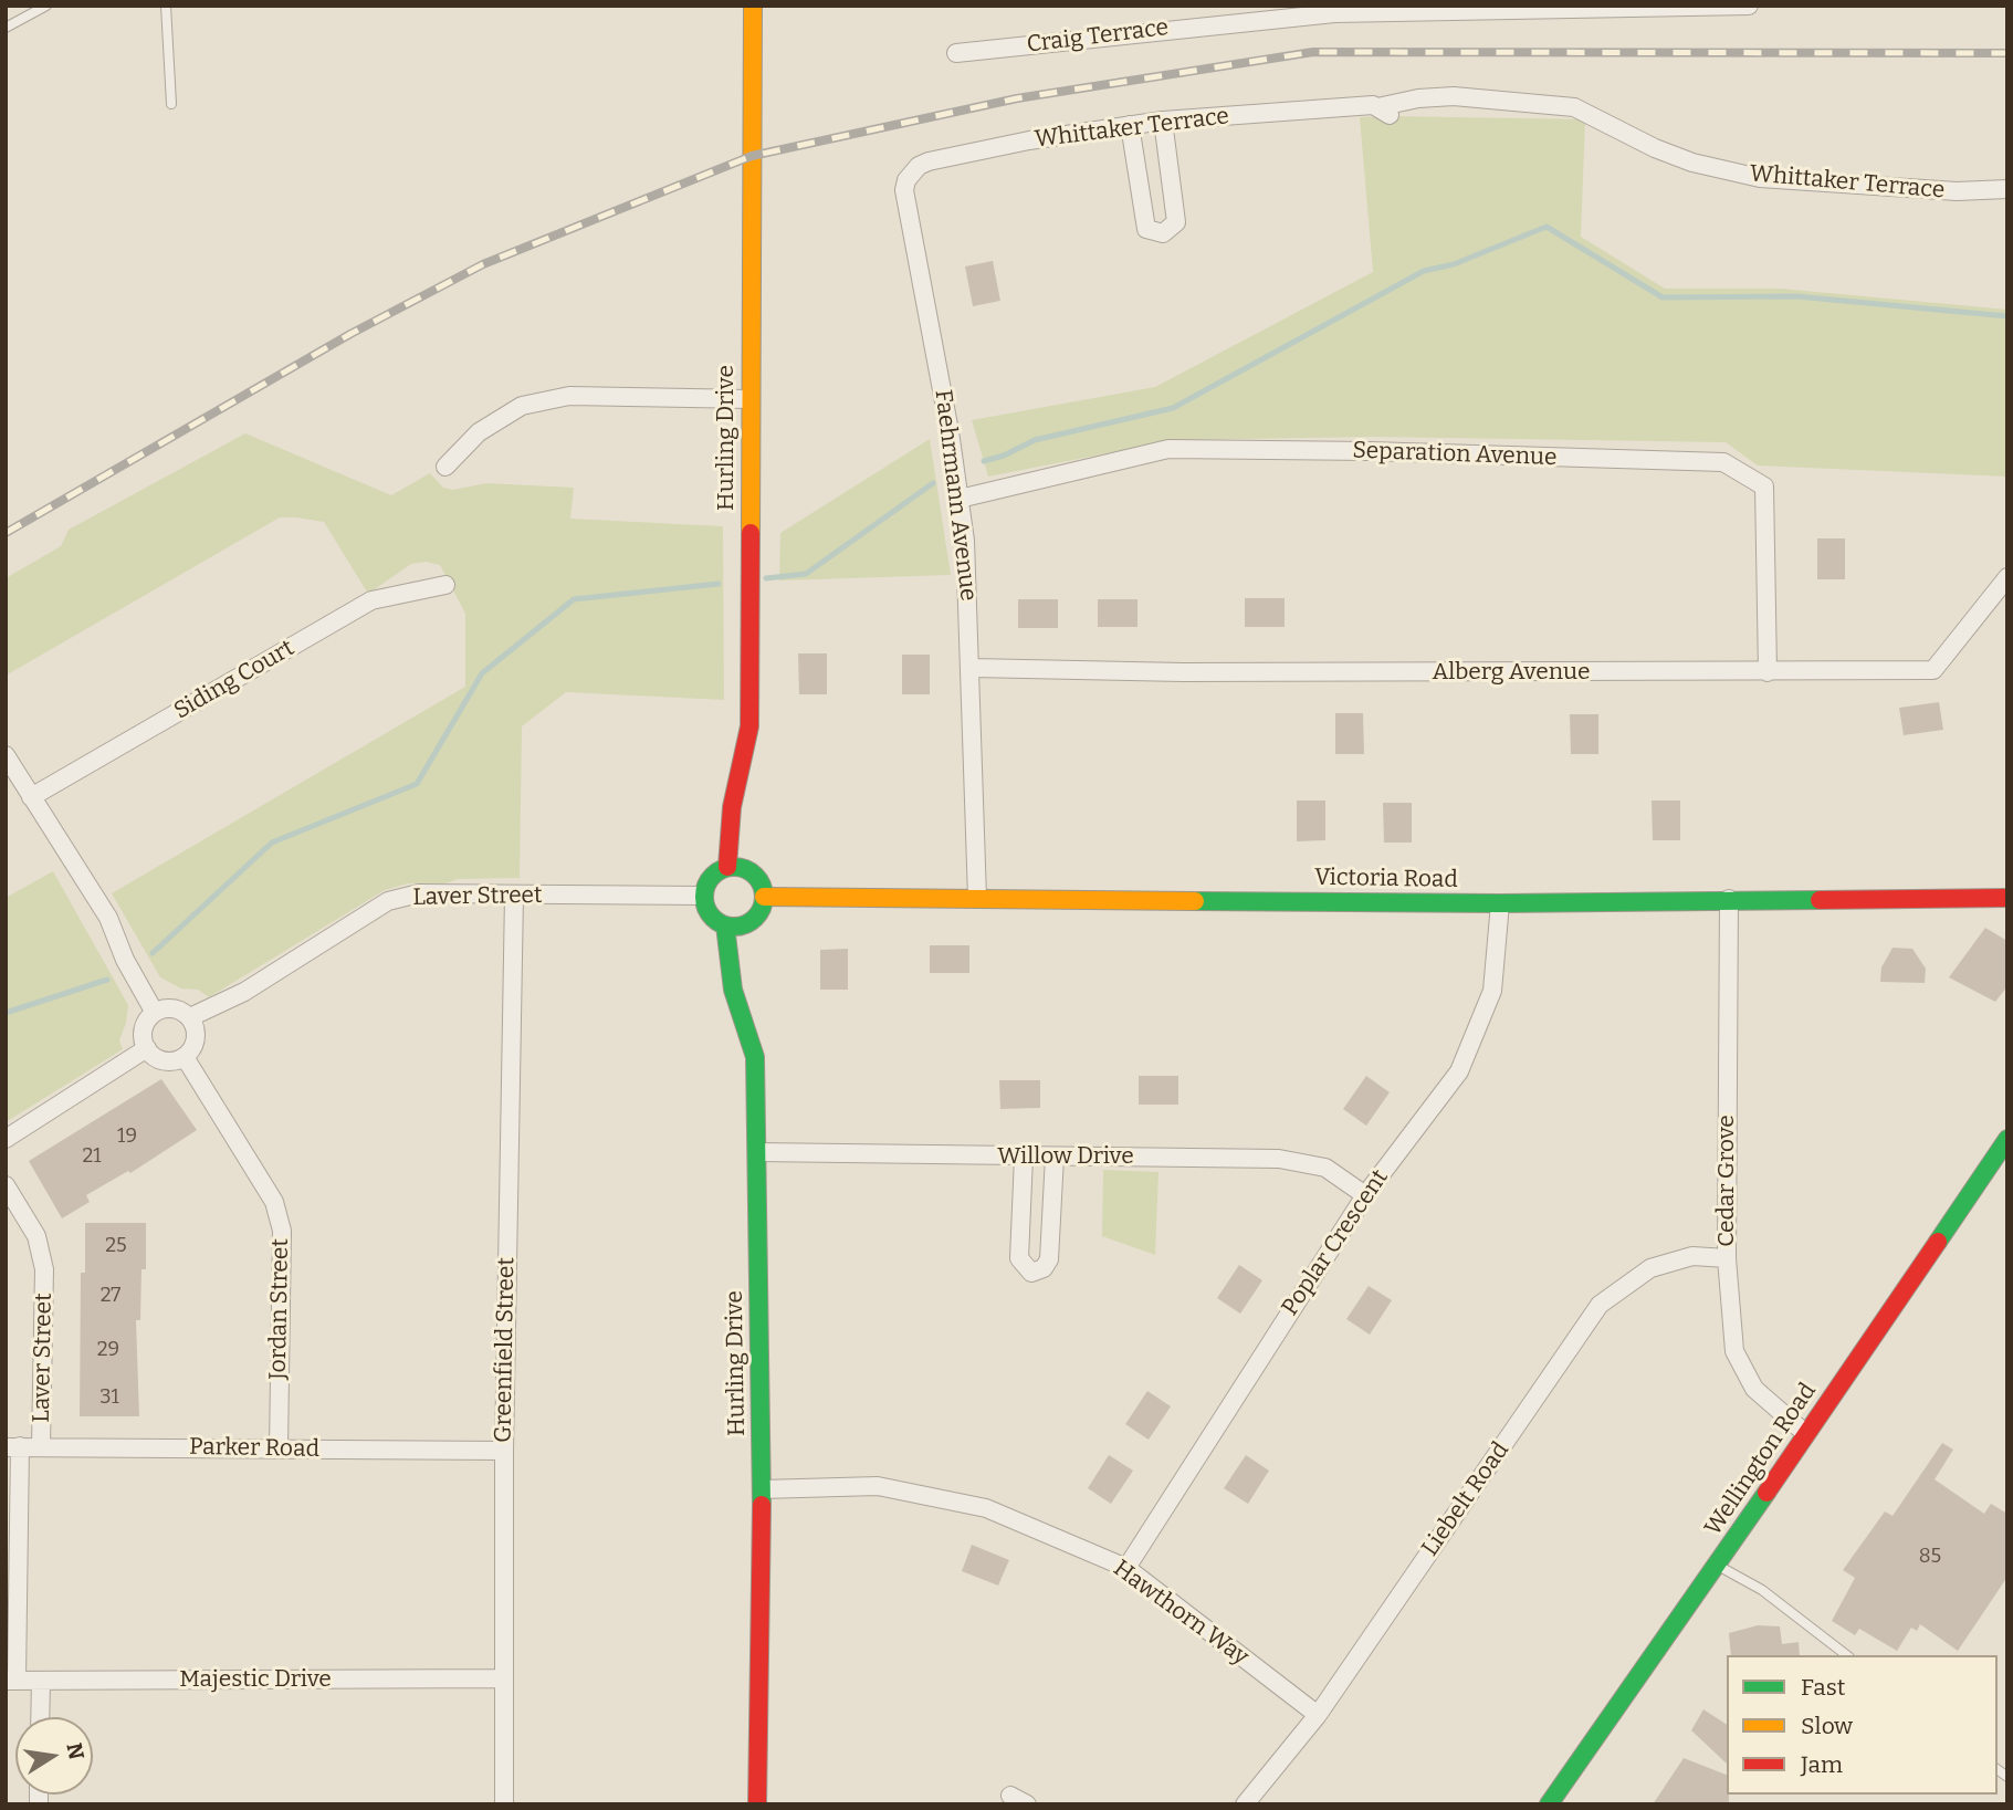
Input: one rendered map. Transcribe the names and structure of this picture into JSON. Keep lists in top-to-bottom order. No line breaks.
{"streets":{"street":["Craig Terrace","Whittaker Terrace","Hurling Drive","Separation Avenue","Faehrmann Avenue","Alberg Avenue","Siding Court","Victoria Road","Laver Street","Willow Drive","Cedar Grove","Poplar Crescent","Jordan Street","Greenfield Street","Parker Road","Wellington Road","Liebelt Road","Hawthorn Way","Majestic Drive"]},"crossings":[["Whittaker Terrace","Faehrmann Avenue"],["Hurling Drive","Victoria Road"],["Hurling Drive","Laver Street"],["Hurling Drive","Willow Drive"],["Hurling Drive","Hawthorn Way"],["Separation Avenue","Faehrmann Avenue"],["Separation Avenue","Alberg Avenue"],["Faehrmann Avenue","Alberg Avenue"],["Faehrmann Avenue","Victoria Road"],["Victoria Road","Laver Street"],["Victoria Road","Cedar Grove"],["Victoria Road","Poplar Crescent"],["Laver Street","Jordan Street"],["Laver Street","Greenfield Street"],["Laver Street","Parker Road"],["Willow Drive","Poplar Crescent"],["Cedar Grove","Wellington Road"],["Cedar Grove","Liebelt Road"],["Poplar Crescent","Hawthorn Way"],["Jordan Street","Parker Road"],["Greenfield Street","Parker Road"],["Greenfield Street","Majestic Drive"],["Liebelt Road","Hawthorn Way"]],"house_numbers":["19","21","25","27","29","31","85"],"legend":["Fast","Slow","Jam"],"north":"right"}
